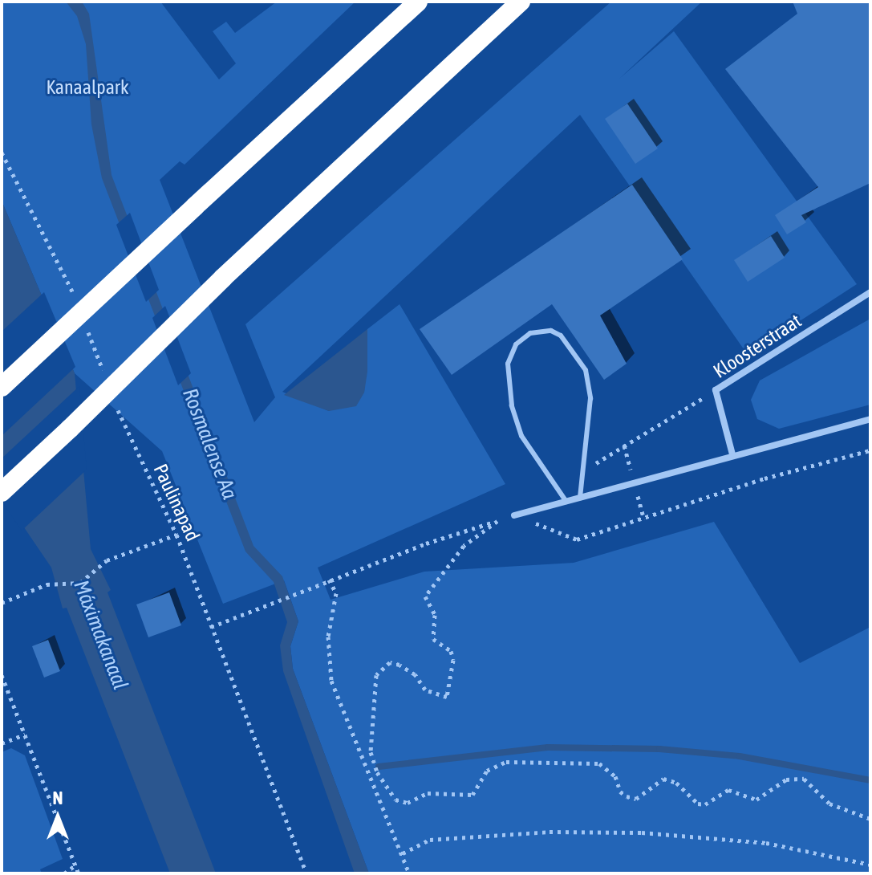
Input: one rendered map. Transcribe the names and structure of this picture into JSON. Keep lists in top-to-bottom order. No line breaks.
{"streets":{"street":["Kloosterstraat"],"path":["Paulinapad"]},"water":["Rosmalense Aa","Máximakanaal"],"parks":["Kanaalpark"],"north":"top"}
